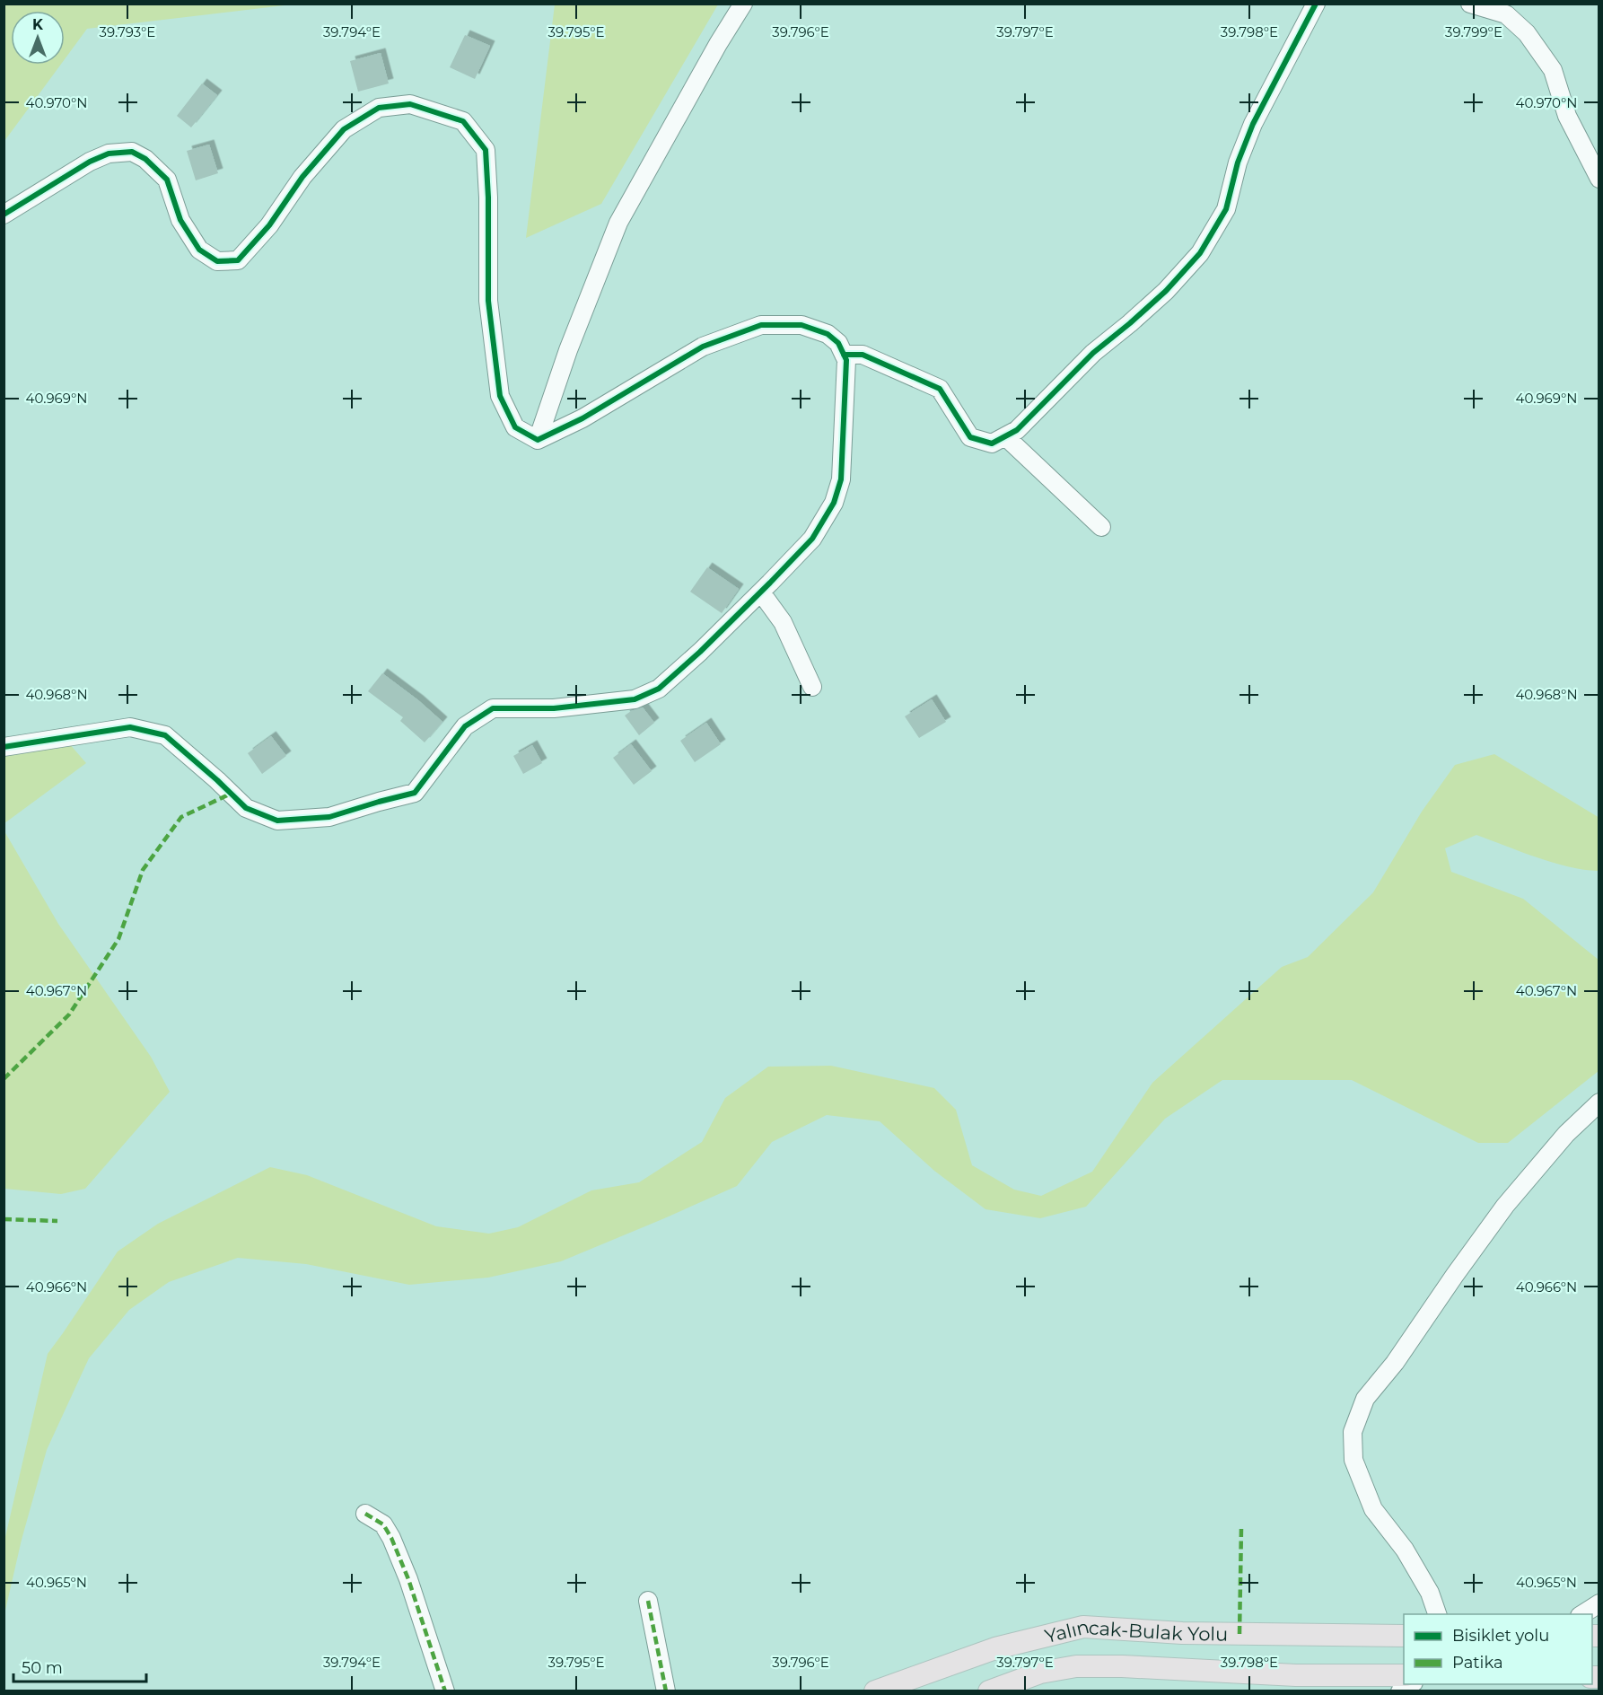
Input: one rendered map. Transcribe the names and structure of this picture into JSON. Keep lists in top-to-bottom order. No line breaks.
{"streets":{"main road":["Yalıncak-Bulak Yolu"]},"legend":["Bisiklet yolu","Patika"],"scale_bar":"50 m","north":"top","coordinates":["39.793°E","39.794°E","39.795°E","39.796°E","39.797°E","39.798°E","39.799°E","40.970°N","40.969°N","40.968°N","40.967°N","40.966°N","40.965°N"]}
